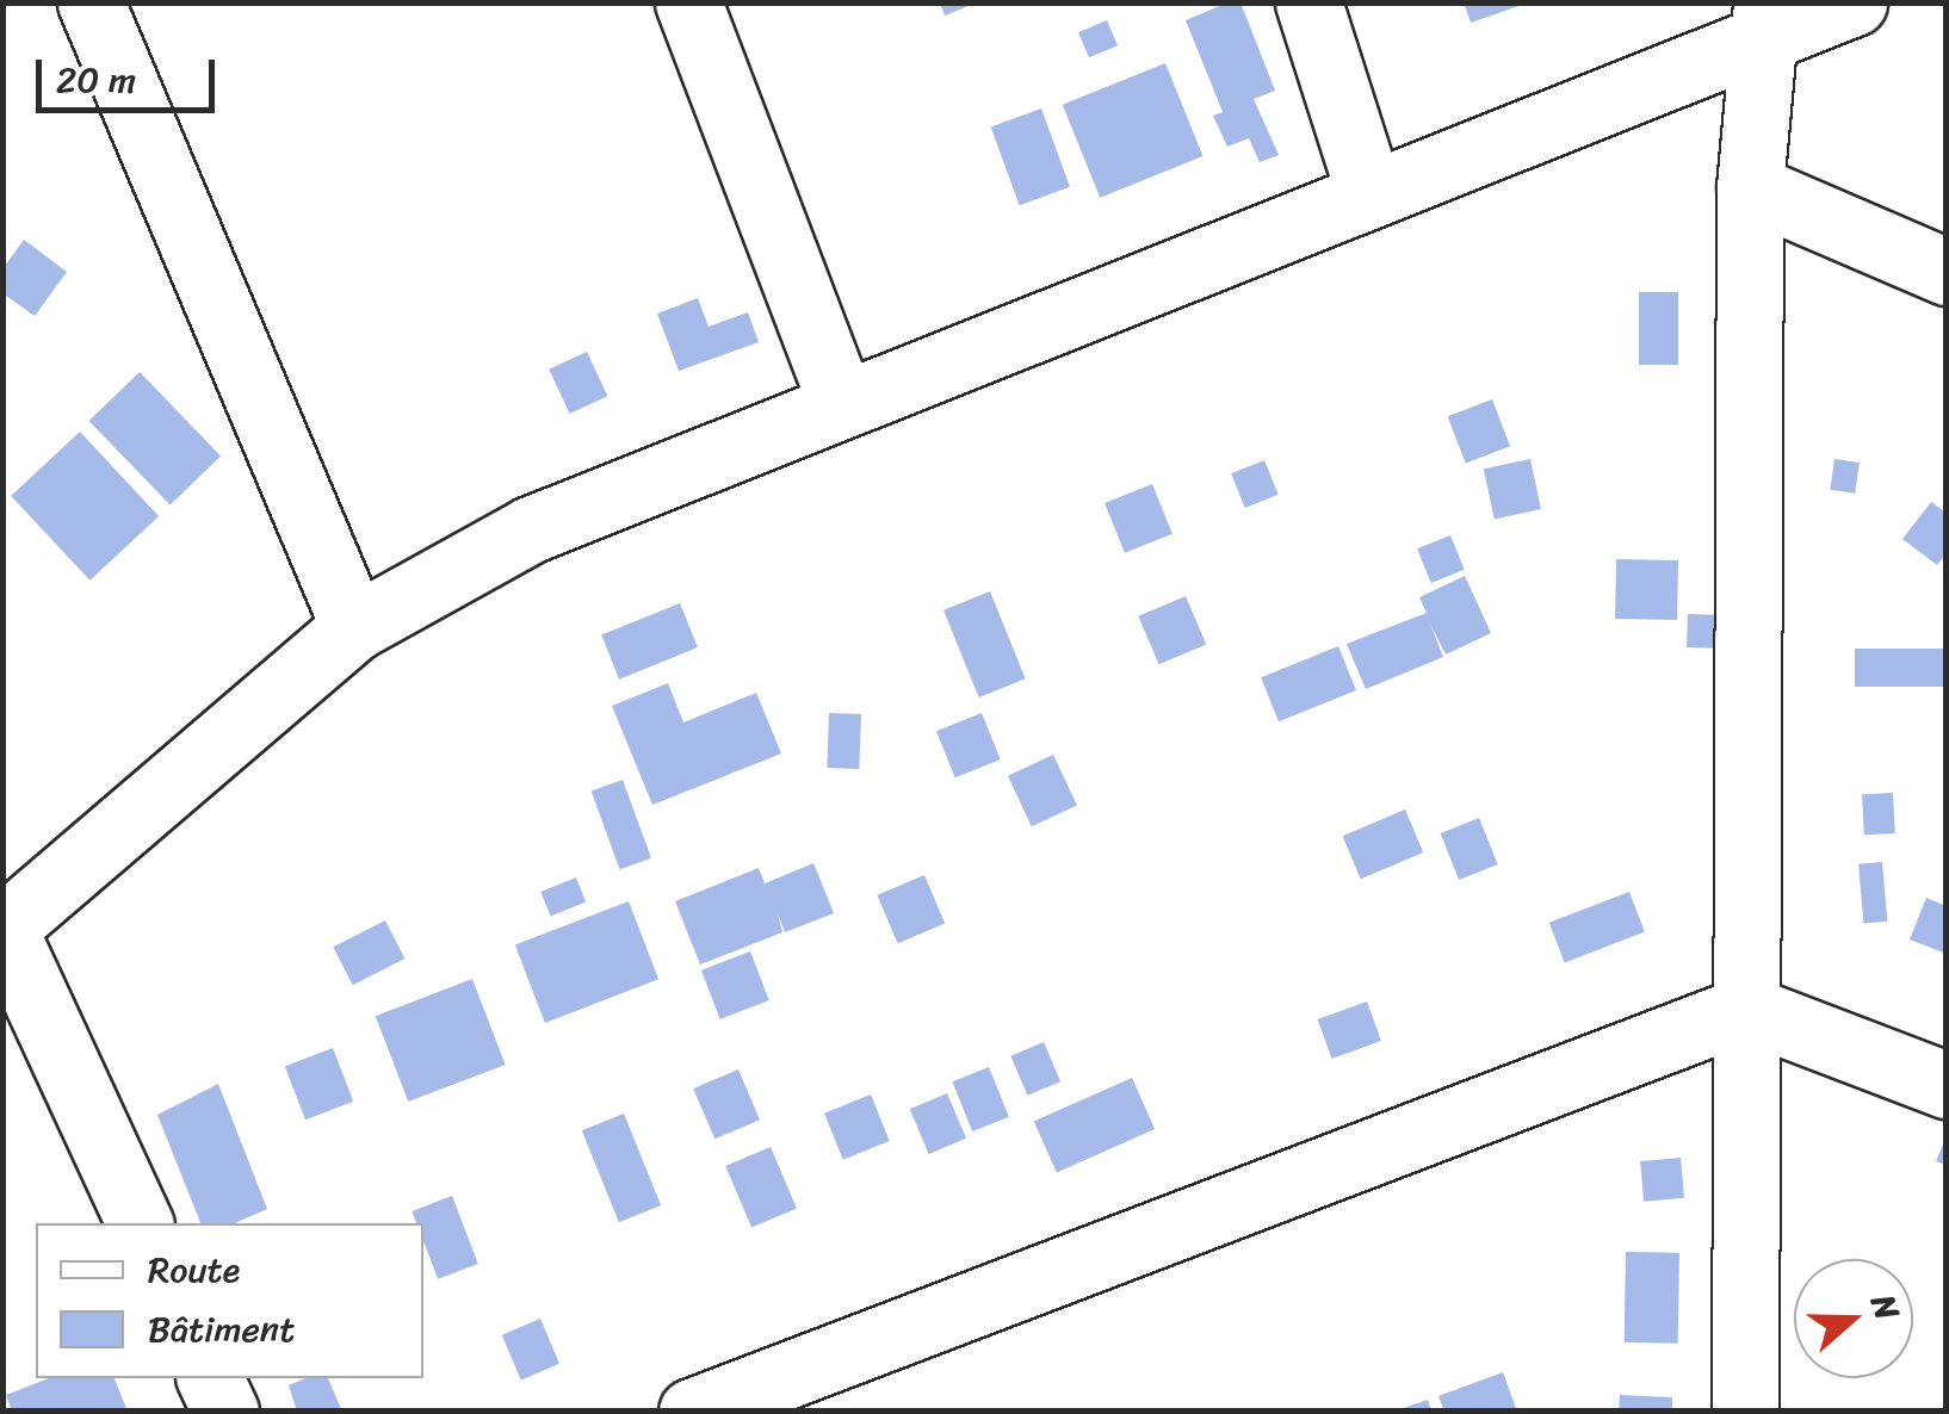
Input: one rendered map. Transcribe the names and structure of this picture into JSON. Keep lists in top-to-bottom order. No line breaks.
{"legend":["Route","Bâtiment"],"scale_bar":"20 m","north":"right"}
